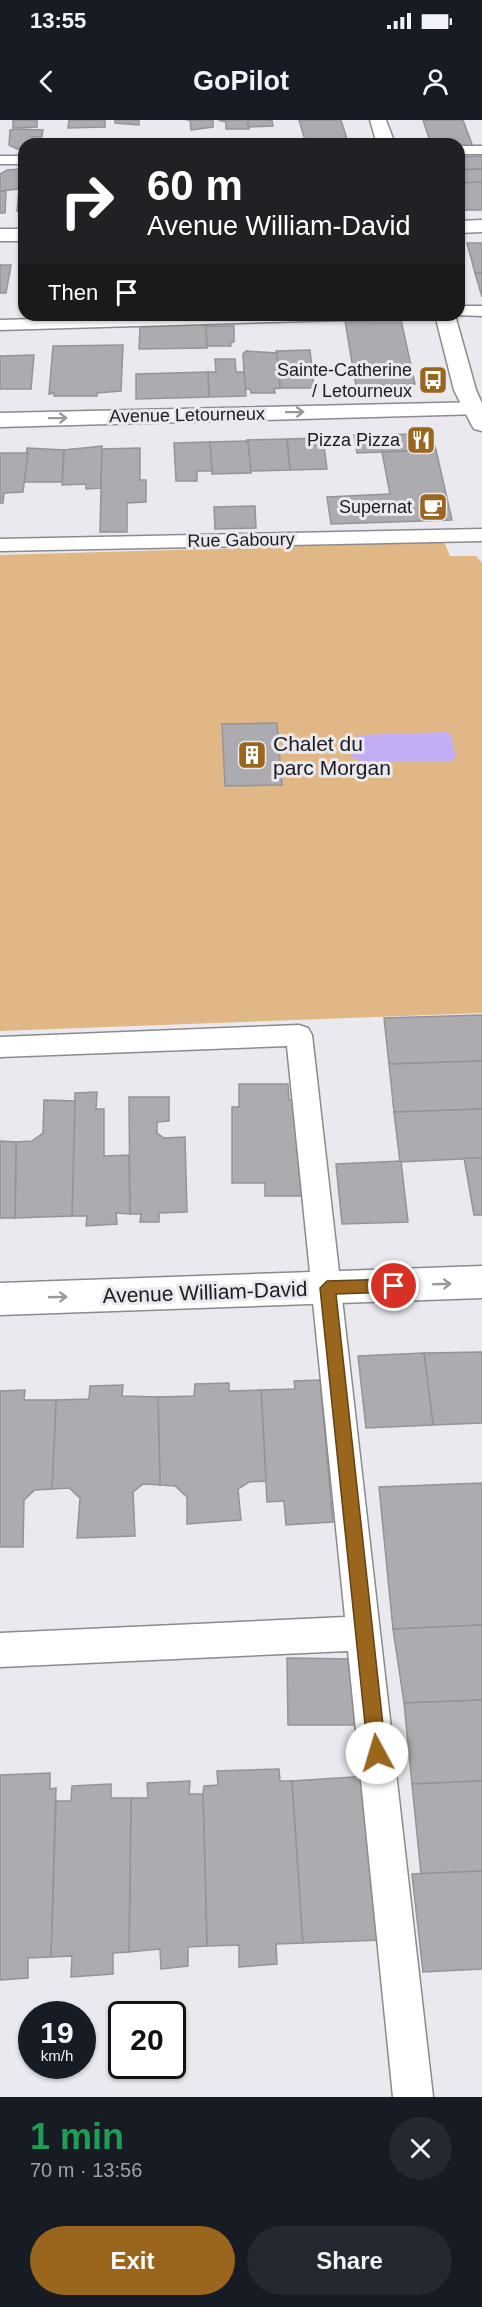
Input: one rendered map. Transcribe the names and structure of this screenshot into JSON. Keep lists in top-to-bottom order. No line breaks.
{"streets":{"street":["Avenue Letourneux","Avenue William-David"],"lane":["Rue Gaboury"]},"one_way":["Avenue Letourneux","Avenue William-David"],"places":{"bus stop":["Sainte-Catherine / Letourneux"],"restaurant":["Pizza Pizza"],"cafe":["Supernat"],"building":["Chalet du parc Morgan"]},"page":{"status":"13:55","header":"GoPilot","turn":["60 m","Avenue William-David"],"then":"Then","speed":"19 km/h","limit":"20","heading":["1 min","70 m · 13:56"],"buttons":["Exit","Share"]}}
